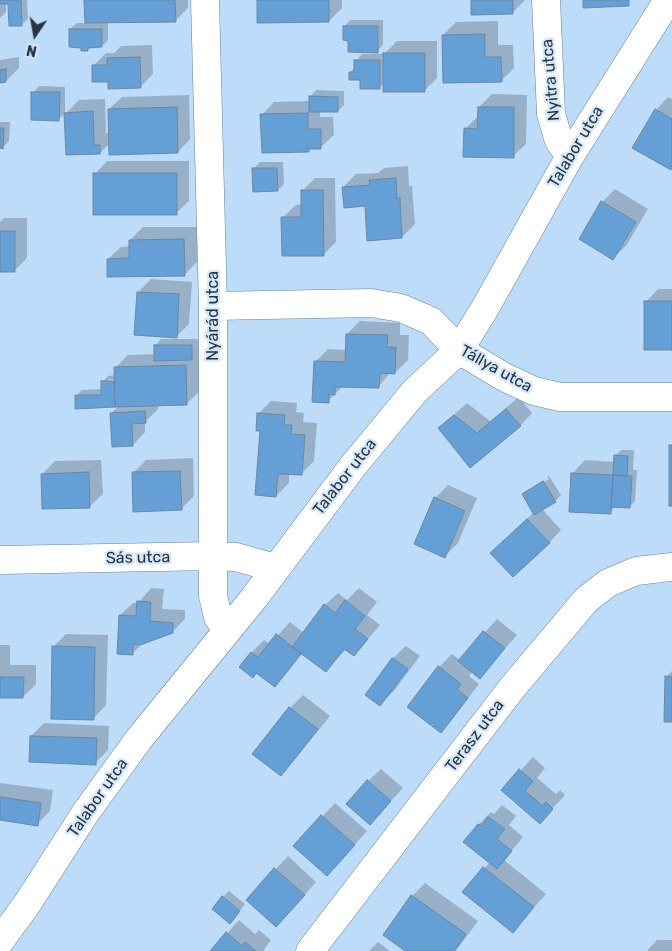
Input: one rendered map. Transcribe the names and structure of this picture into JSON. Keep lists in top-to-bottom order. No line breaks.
{"streets":{"street":["Nyitra utca","Talabor utca","Nyárád utca","Tállya utca","Sás utca","Terasz utca"]},"crossings":[["Nyitra utca","Talabor utca"],["Talabor utca","Nyárád utca"],["Talabor utca","Tállya utca"],["Talabor utca","Sás utca"],["Nyárád utca","Tállya utca"],["Nyárád utca","Sás utca"]],"north":"bottom"}
